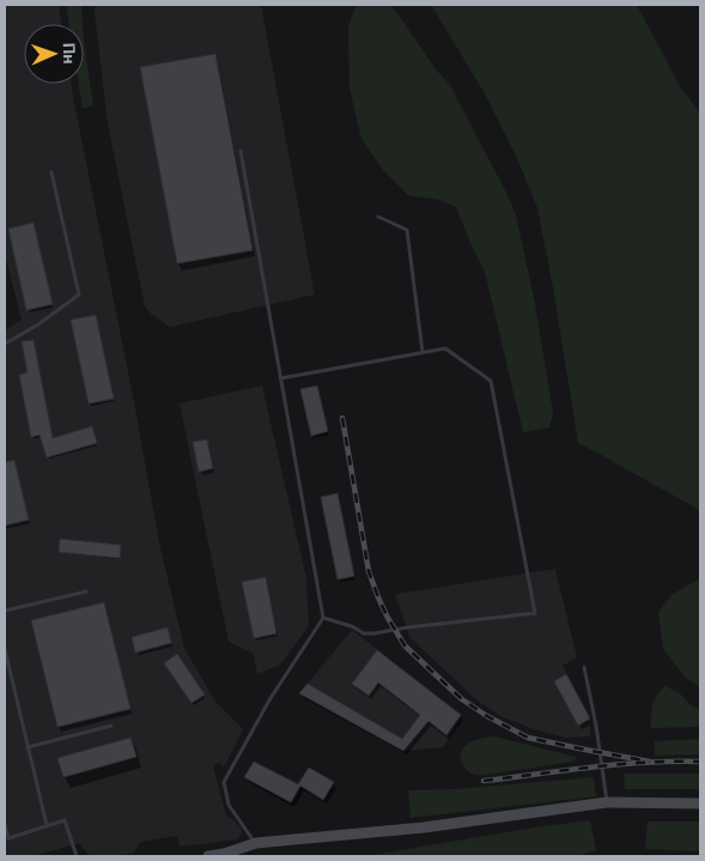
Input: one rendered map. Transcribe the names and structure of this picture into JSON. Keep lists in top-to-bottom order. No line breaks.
{"north":"right"}
